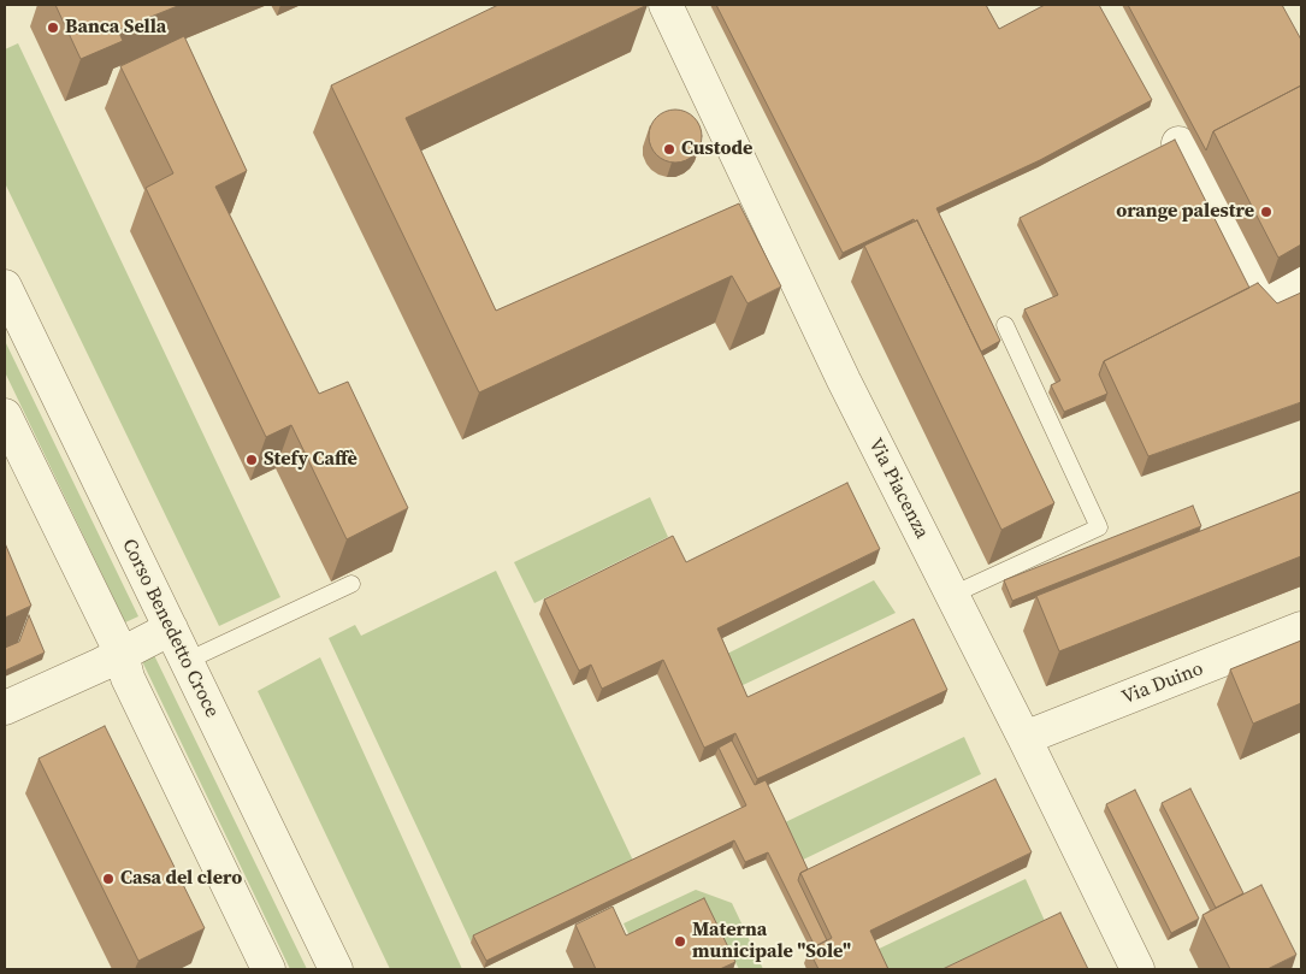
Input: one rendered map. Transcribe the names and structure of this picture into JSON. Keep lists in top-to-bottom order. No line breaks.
{"streets":{"street":["Via Piacenza","Corso Benedetto Croce","Via Duino"]},"crossings":[["Via Piacenza","Via Duino"]],"places":["Banca Sella","Custode","orange palestre","Stefy Caffè","Casa del clero","Materna municipale \"Sole\""]}
